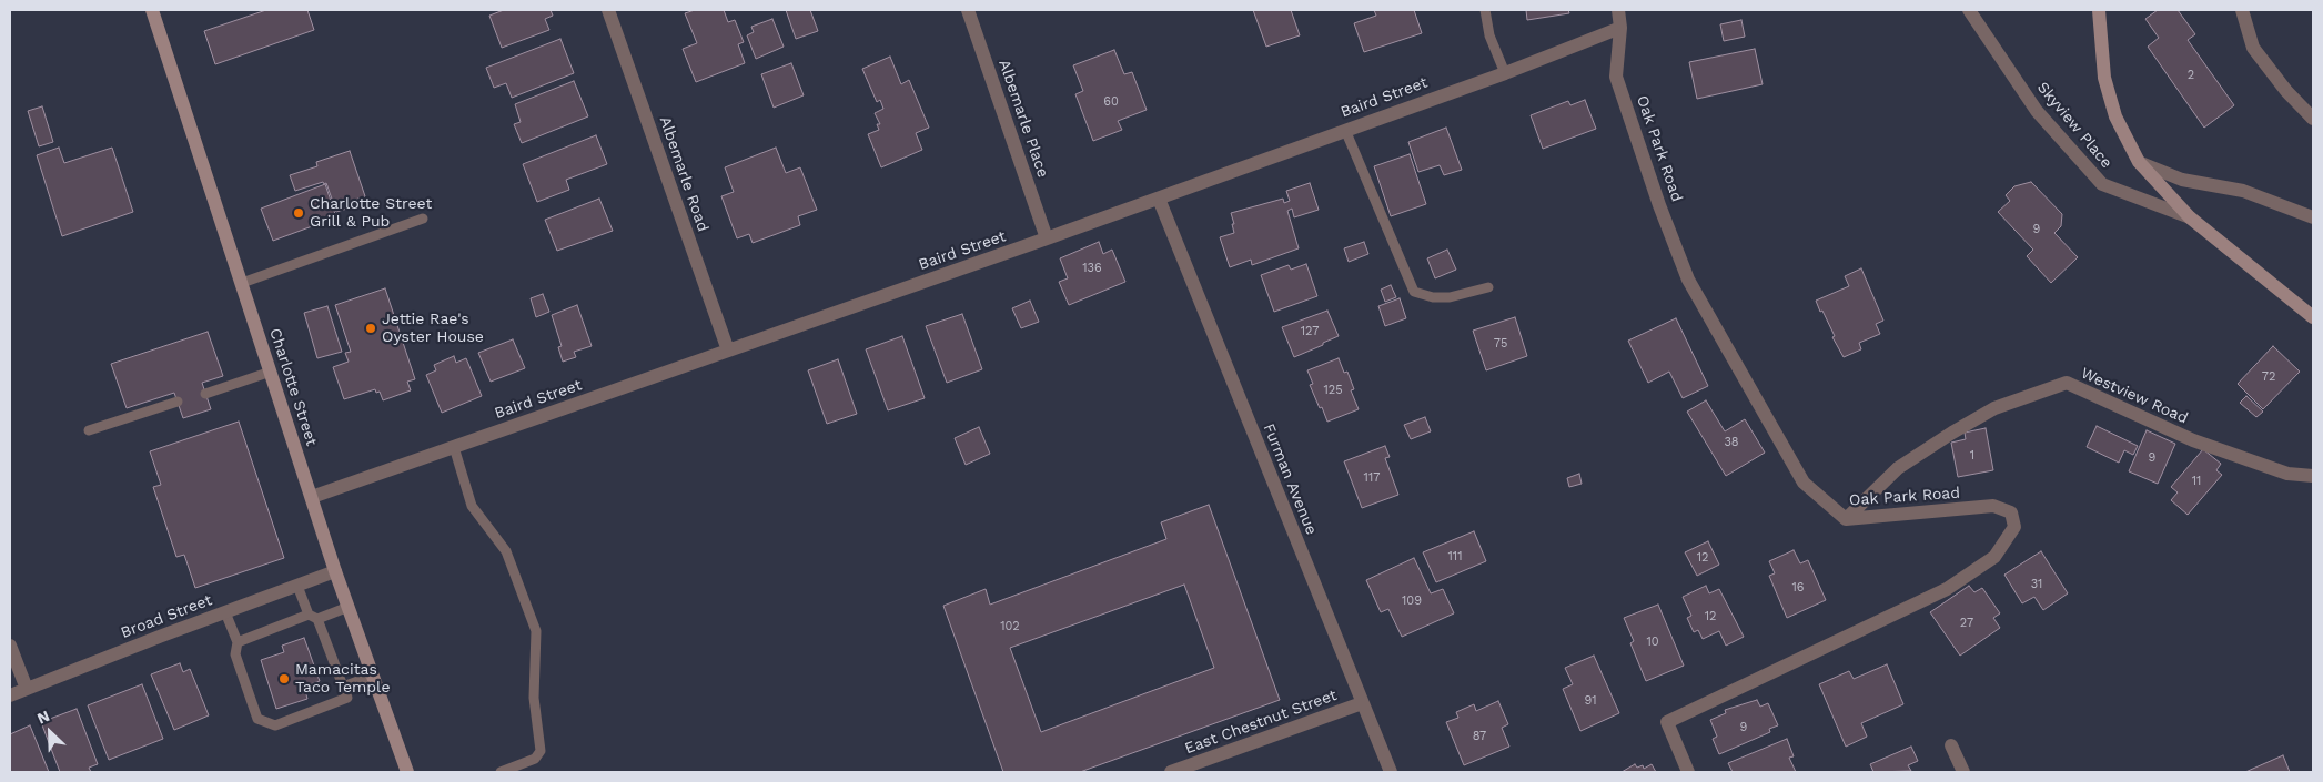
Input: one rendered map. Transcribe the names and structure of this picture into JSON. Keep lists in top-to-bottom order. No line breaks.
{"streets":{"street":["Baird Street","Albemarle Place","Skyview Place","Oak Park Road","Albemarle Road","Charlotte Street","Westview Road","Furman Avenue","Broad Street","East Chestnut Street"]},"crossings":[["Baird Street","Albemarle Place"],["Baird Street","Oak Park Road"],["Baird Street","Albemarle Road"],["Baird Street","Charlotte Street"],["Baird Street","Furman Avenue"],["Oak Park Road","Westview Road"],["Charlotte Street","Broad Street"],["Furman Avenue","East Chestnut Street"]],"places":["Charlotte Street Grill & Pub","Jettie Rae's Oyster House","Mamacitas Taco Temple"],"house_numbers":["2","60","9","136","127","75","72","125","38","1","9","117","11","111","12","31","16","109","12","27","102","10","91","9","87"],"north":"top left"}
